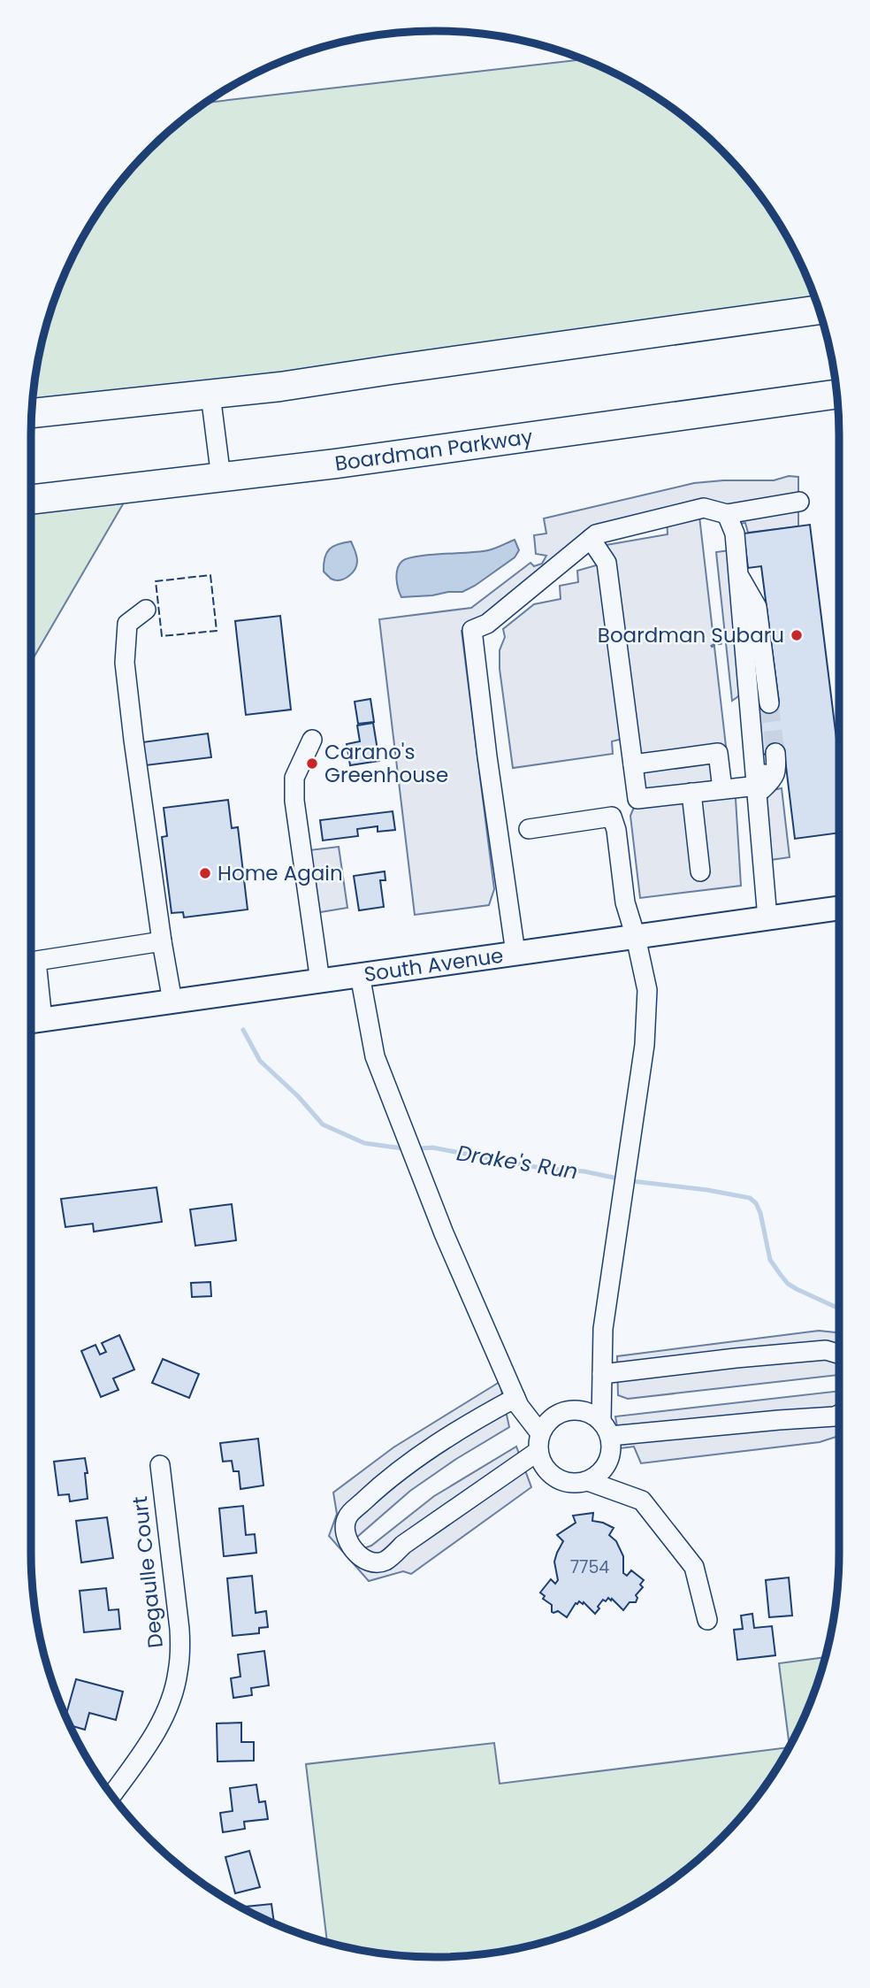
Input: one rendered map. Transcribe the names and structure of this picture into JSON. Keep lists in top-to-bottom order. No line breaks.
{"streets":{"highway":["Boardman Parkway"],"main road":["South Avenue"],"street":["Degaulle Court"]},"water":["Drake's Run"],"places":["Boardman Subaru","Carano's Greenhouse","Home Again"],"house_numbers":["7754"]}
